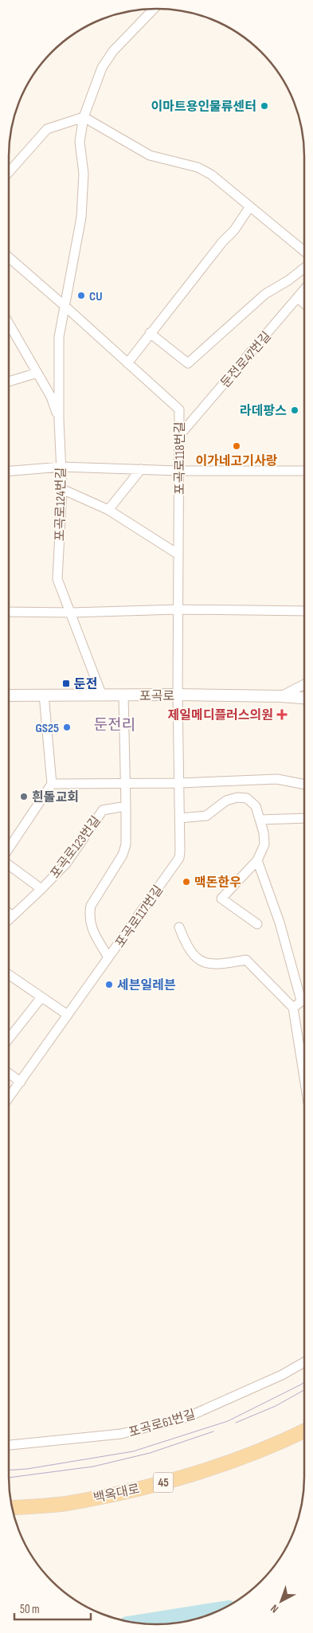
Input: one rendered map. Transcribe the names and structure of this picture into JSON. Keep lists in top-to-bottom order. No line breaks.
{"streets":{"main road":["45","백옥대로"],"street":["둔전로47번길","포곡로118번길","포곡로124번길","포곡로","포곡로123번길","포곡로117번길","포곡로61번길"]},"crossings":[["둔전로47번길","포곡로118번길"],["포곡로118번길","포곡로124번길"],["포곡로118번길","포곡로"],["포곡로118번길","포곡로117번길"],["포곡로124번길","포곡로"],["포곡로","포곡로117번길"]],"districts":["둔전리"],"places":{"other":["이마트용인물류센터","CU","라데팡스","이가네고기사랑","GS25","흰돌교회","맥돈한우","세븐일레븐"],"transit":["둔전"],"health":["제일메디플러스의원"]},"scale_bar":"50 m","north":"bottom left"}
